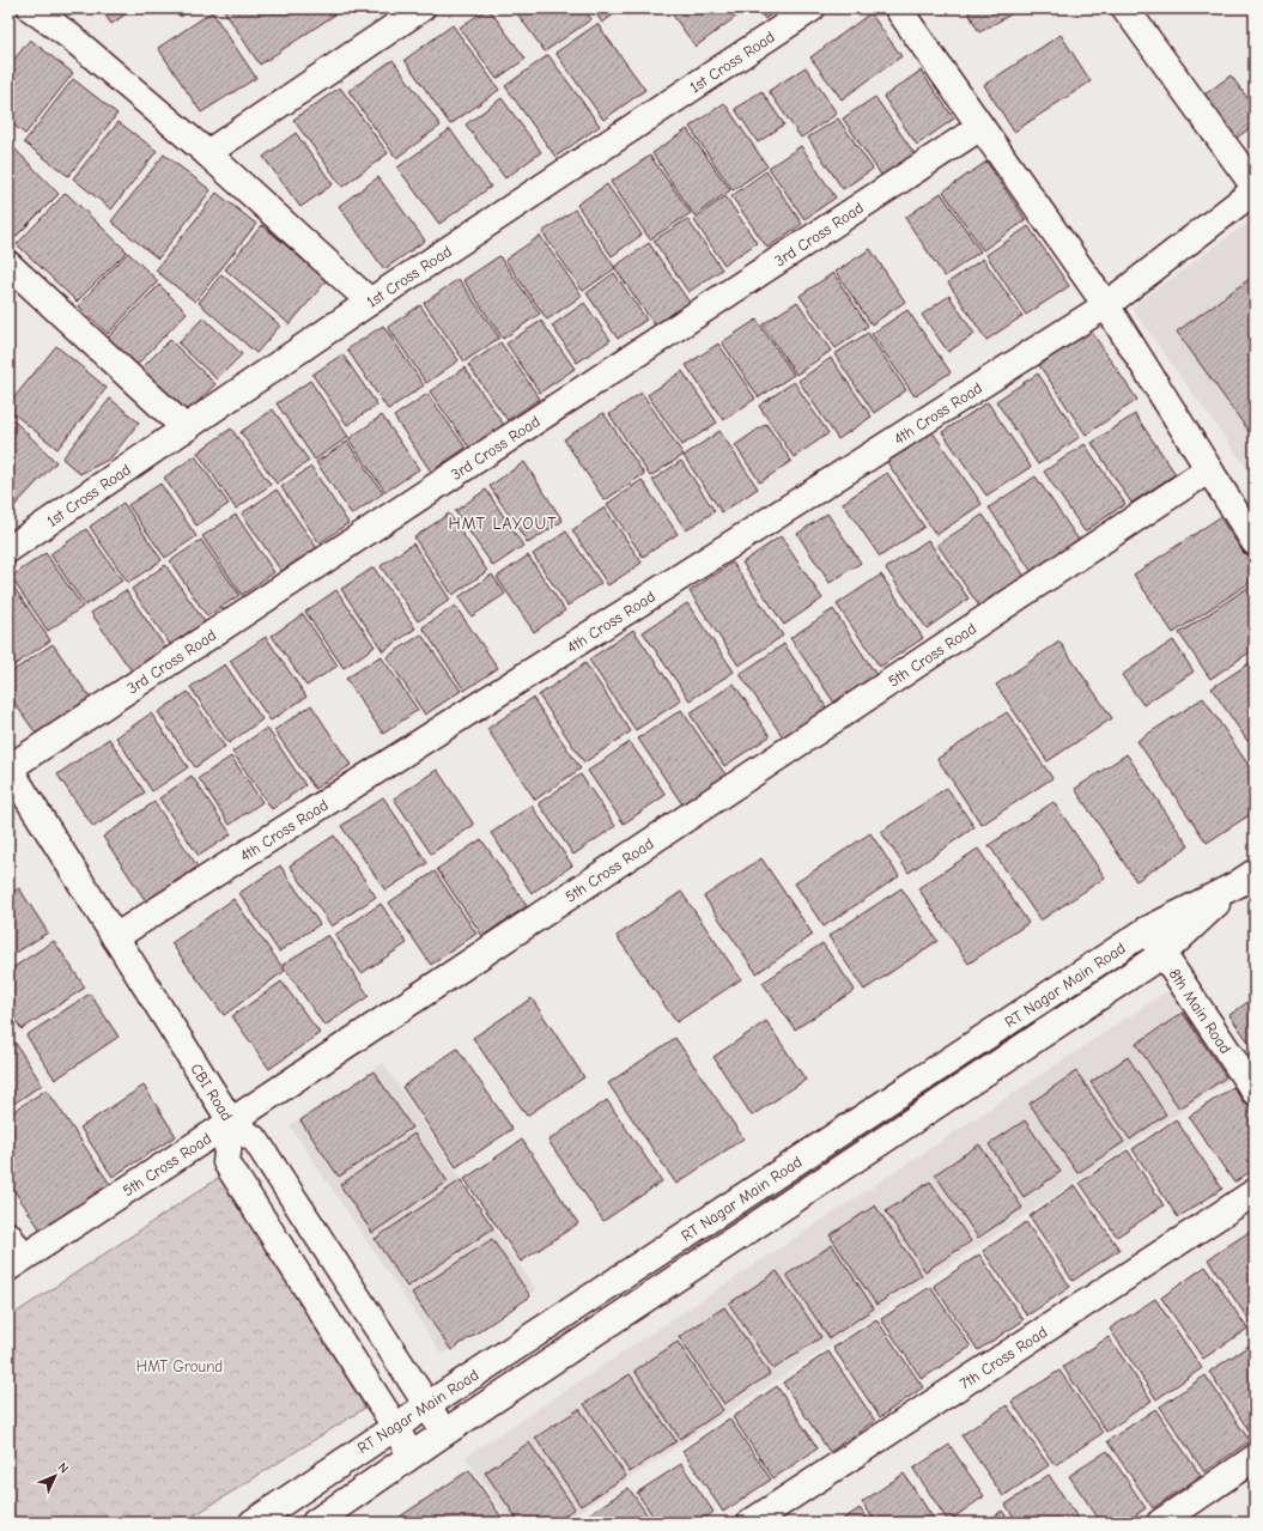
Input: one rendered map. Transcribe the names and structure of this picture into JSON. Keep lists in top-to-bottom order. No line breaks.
{"streets":{"street":["1st Cross Road","3rd Cross Road","4th Cross Road","5th Cross Road","RT Nagar Main Road","8th Main Road","CBI Road","7th Cross Road"]},"crossings":[["3rd Cross Road","CBI Road"],["4th Cross Road","CBI Road"],["5th Cross Road","CBI Road"],["RT Nagar Main Road","8th Main Road"],["RT Nagar Main Road","CBI Road"]],"districts":["HMT LAYOUT"],"parks":["HMT Ground"],"north":"top right"}
